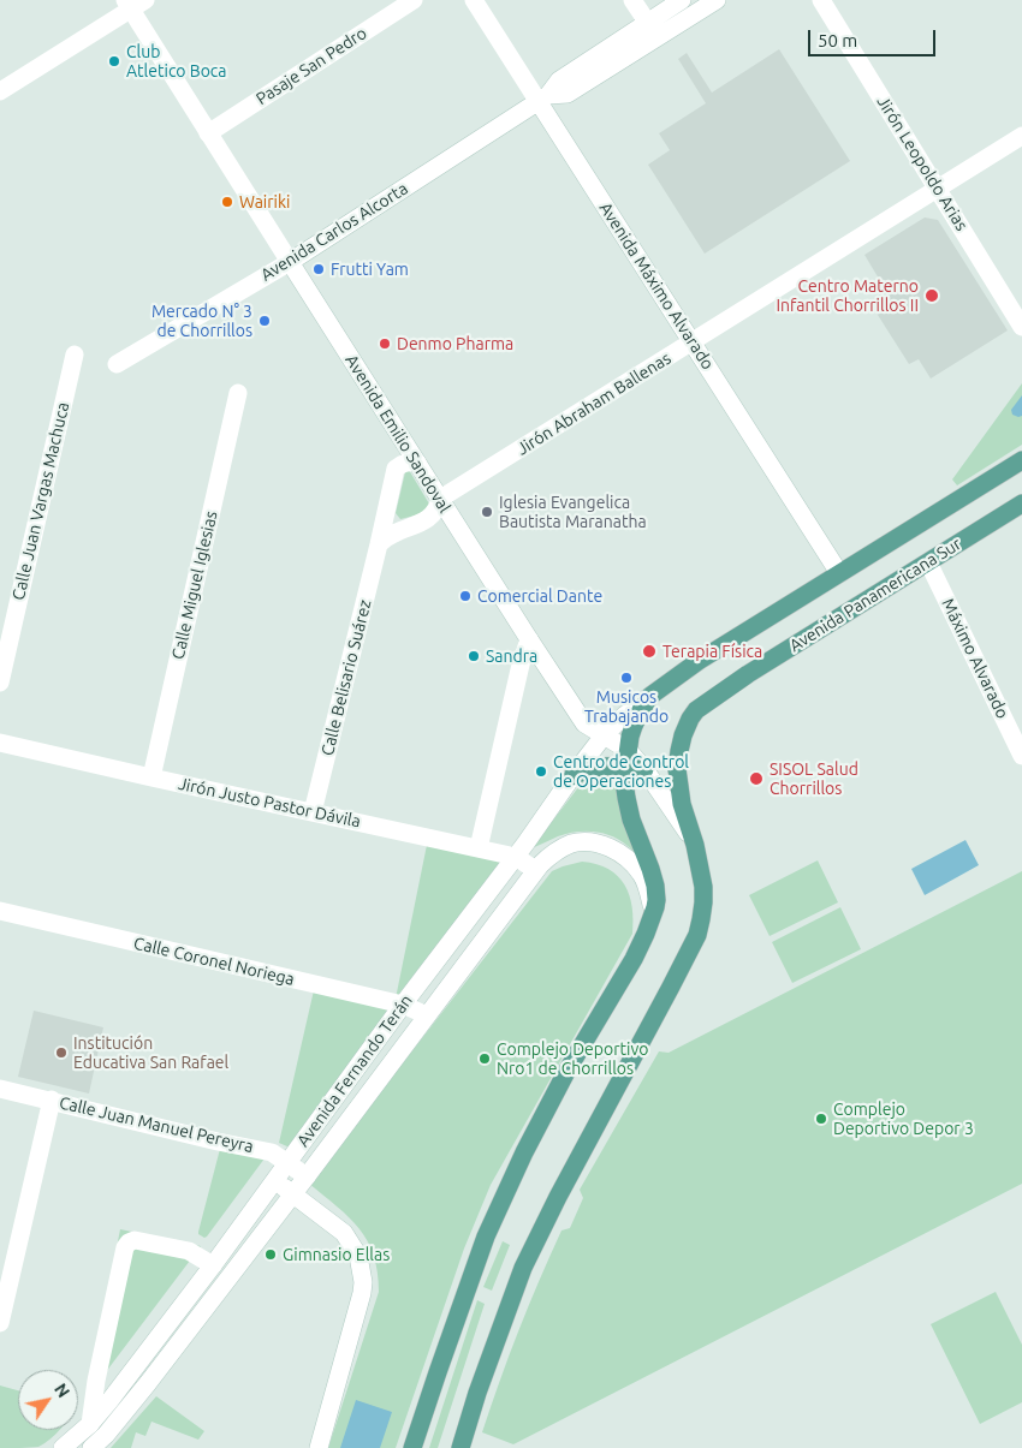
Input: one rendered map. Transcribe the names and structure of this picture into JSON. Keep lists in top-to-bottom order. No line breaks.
{"streets":{"main road":["Avenida Panamericana Sur"],"street":["Pasaje San Pedro","Jirón Leopoldo Arias","Avenida Carlos Alcorta","Avenida Máximo Alvarado","Jirón Abraham Ballenas","Avenida Emilio Sandoval","Calle Juan Vargas Machuca","Calle Miguel Iglesias","Máximo Alvarado","Calle Belisario Suárez","Jirón Justo Pastor Dávila","Calle Coronel Noriega","Avenida Fernando Terán","Calle Juan Manuel Pereyra"]},"crossings":[["Pasaje San Pedro","Avenida Emilio Sandoval"],["Jirón Leopoldo Arias","Jirón Abraham Ballenas"],["Avenida Carlos Alcorta","Avenida Máximo Alvarado"],["Avenida Carlos Alcorta","Avenida Emilio Sandoval"],["Avenida Máximo Alvarado","Jirón Abraham Ballenas"],["Jirón Abraham Ballenas","Avenida Emilio Sandoval"],["Avenida Emilio Sandoval","Calle Belisario Suárez"],["Avenida Emilio Sandoval","Avenida Fernando Terán"],["Calle Miguel Iglesias","Jirón Justo Pastor Dávila"],["Avenida Panamericana Sur","Máximo Alvarado"],["Calle Belisario Suárez","Jirón Justo Pastor Dávila"],["Jirón Justo Pastor Dávila","Avenida Fernando Terán"],["Calle Coronel Noriega","Avenida Fernando Terán"],["Avenida Fernando Terán","Calle Juan Manuel Pereyra"]],"places":["Club Atletico Boca","Wairiki","Frutti Yam","Centro Materno Infantil Chorrillos II","Mercado N° 3 de Chorrillos","Denmo Pharma","Iglesia Evangelica Bautista Maranatha","Comercial Dante","Terapia Física","Sandra","Musicos Trabajando","Centro de Control de Operaciones","SISOL Salud Chorrillos","Institución Educativa San Rafael","Complejo Deportivo Nro1 de Chorrillos","Complejo Deportivo Depor 3","Gimnasio Ellas"],"scale_bar":"50 m","north":"top right"}
